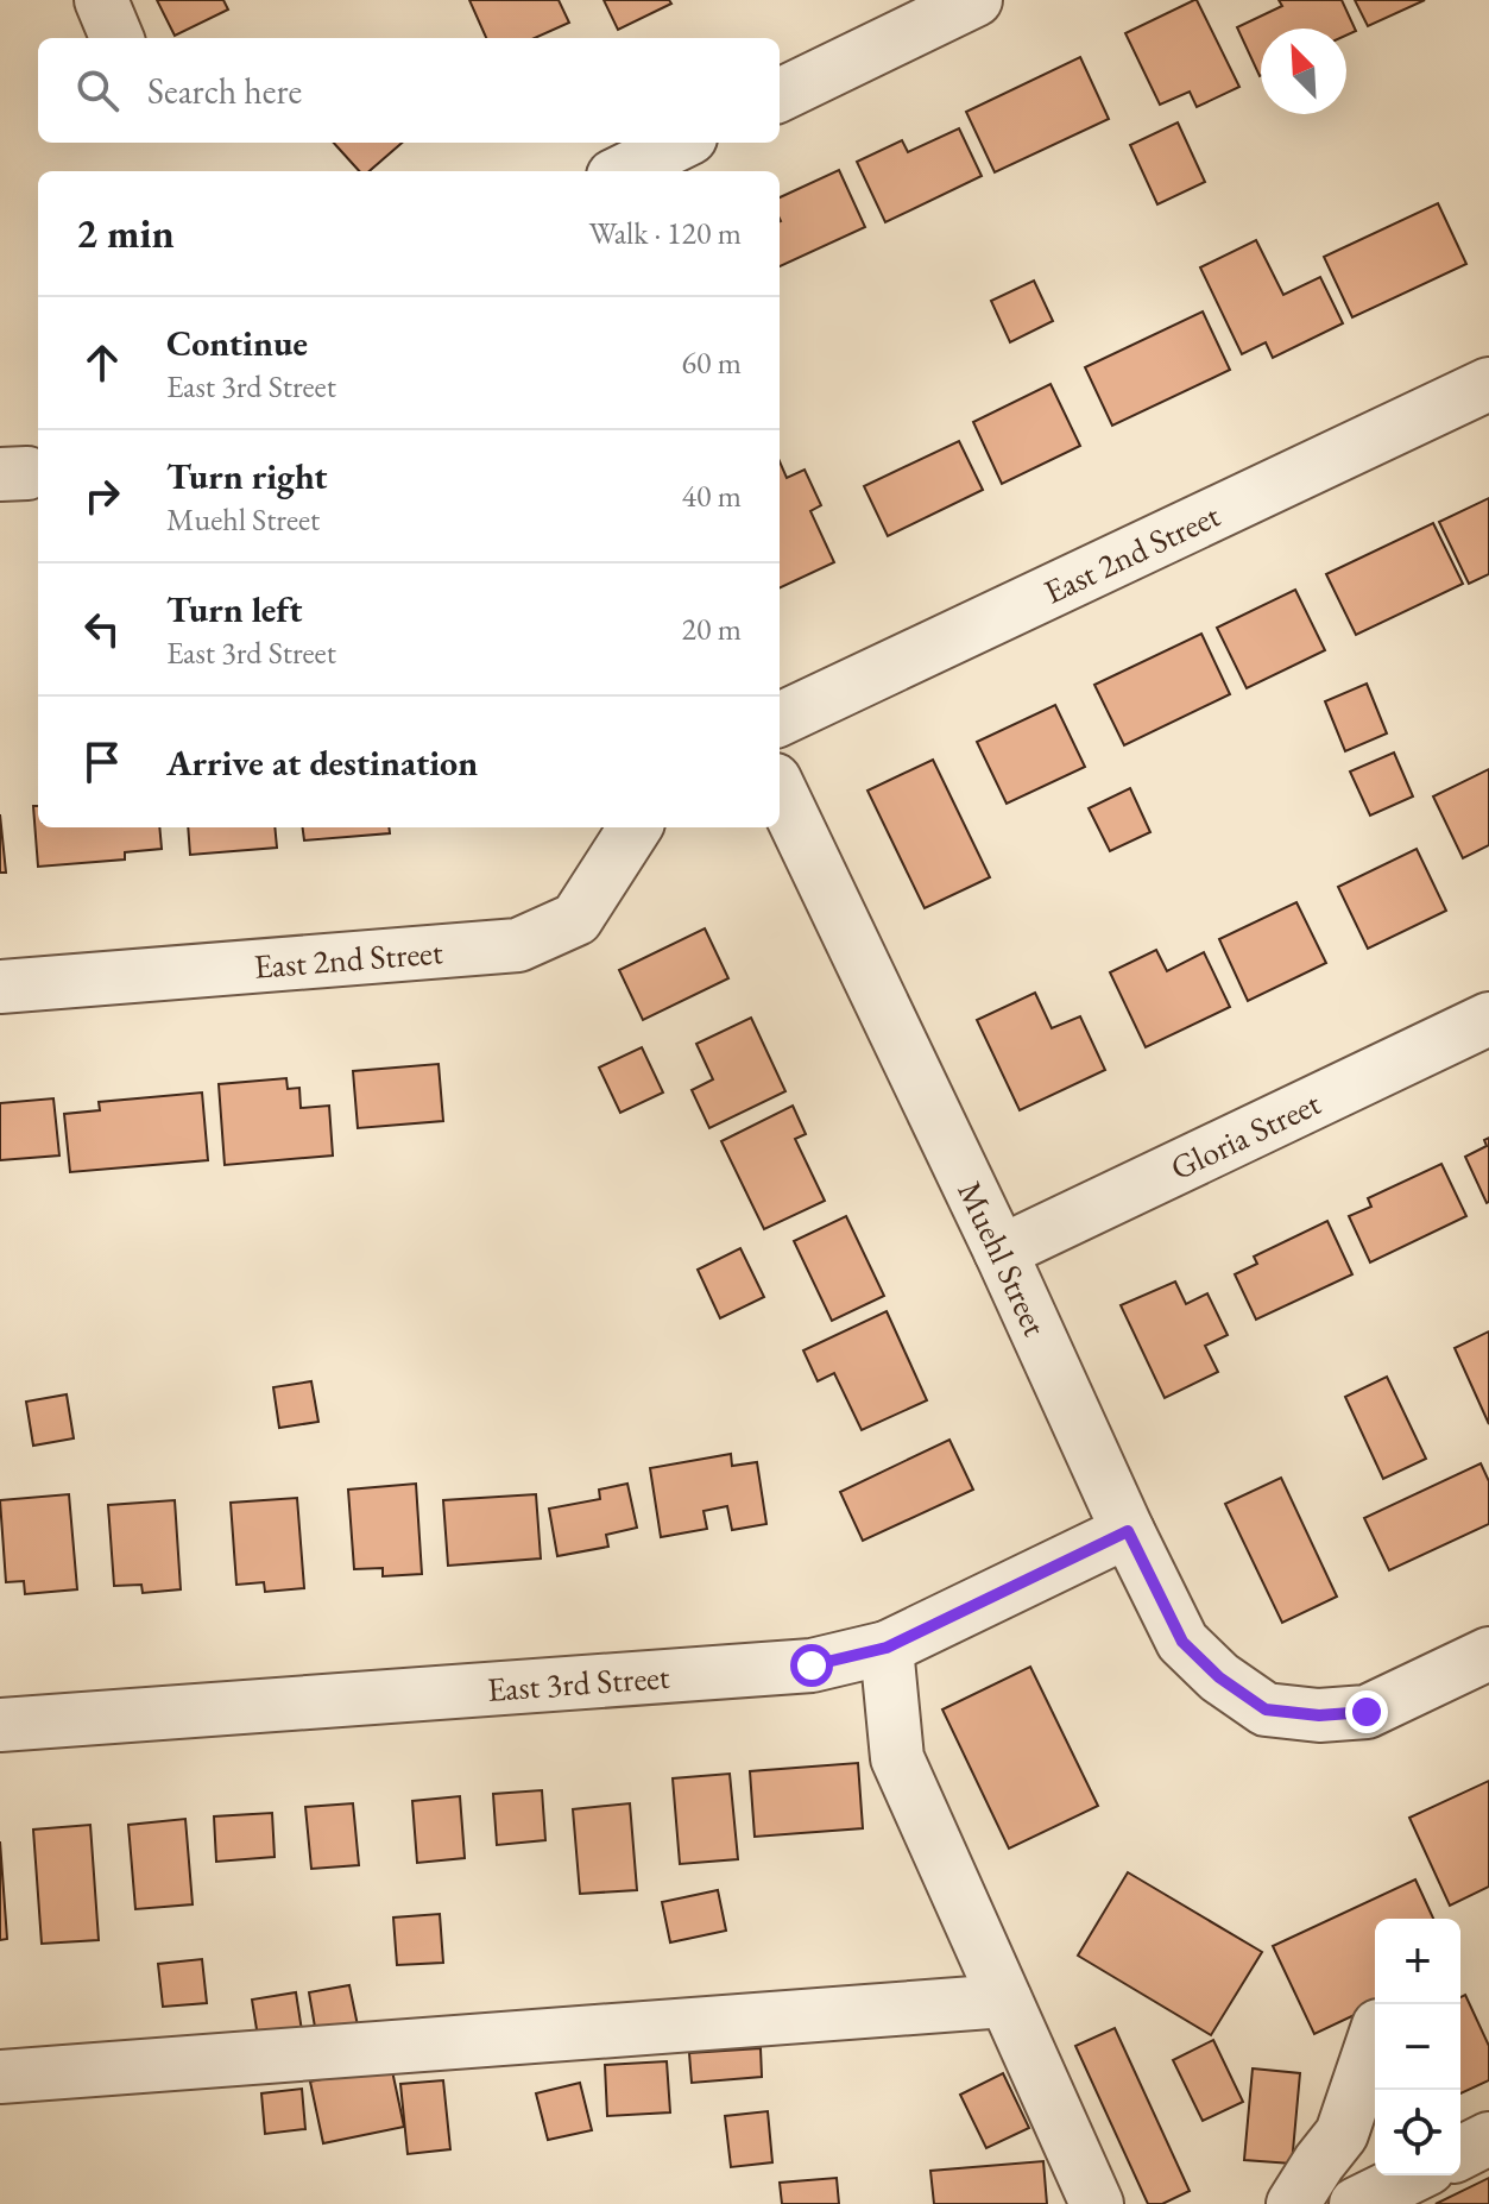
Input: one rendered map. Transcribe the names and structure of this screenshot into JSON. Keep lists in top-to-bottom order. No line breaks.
{"streets":{"street":["East 2nd Street","Gloria Street","Muehl Street","East 3rd Street"]},"crossings":[["Gloria Street","Muehl Street"],["Muehl Street","East 3rd Street"]],"north":"top left","page":{"search":"Search here","heading":["2 min","Walk · 120 m"],"list":[["Continue","East 3rd Street","60 m"],["Turn right","Muehl Street","40 m"],["Turn left","East 3rd Street","20 m"],"Arrive at destination"],"map_buttons":["+","−"]}}
